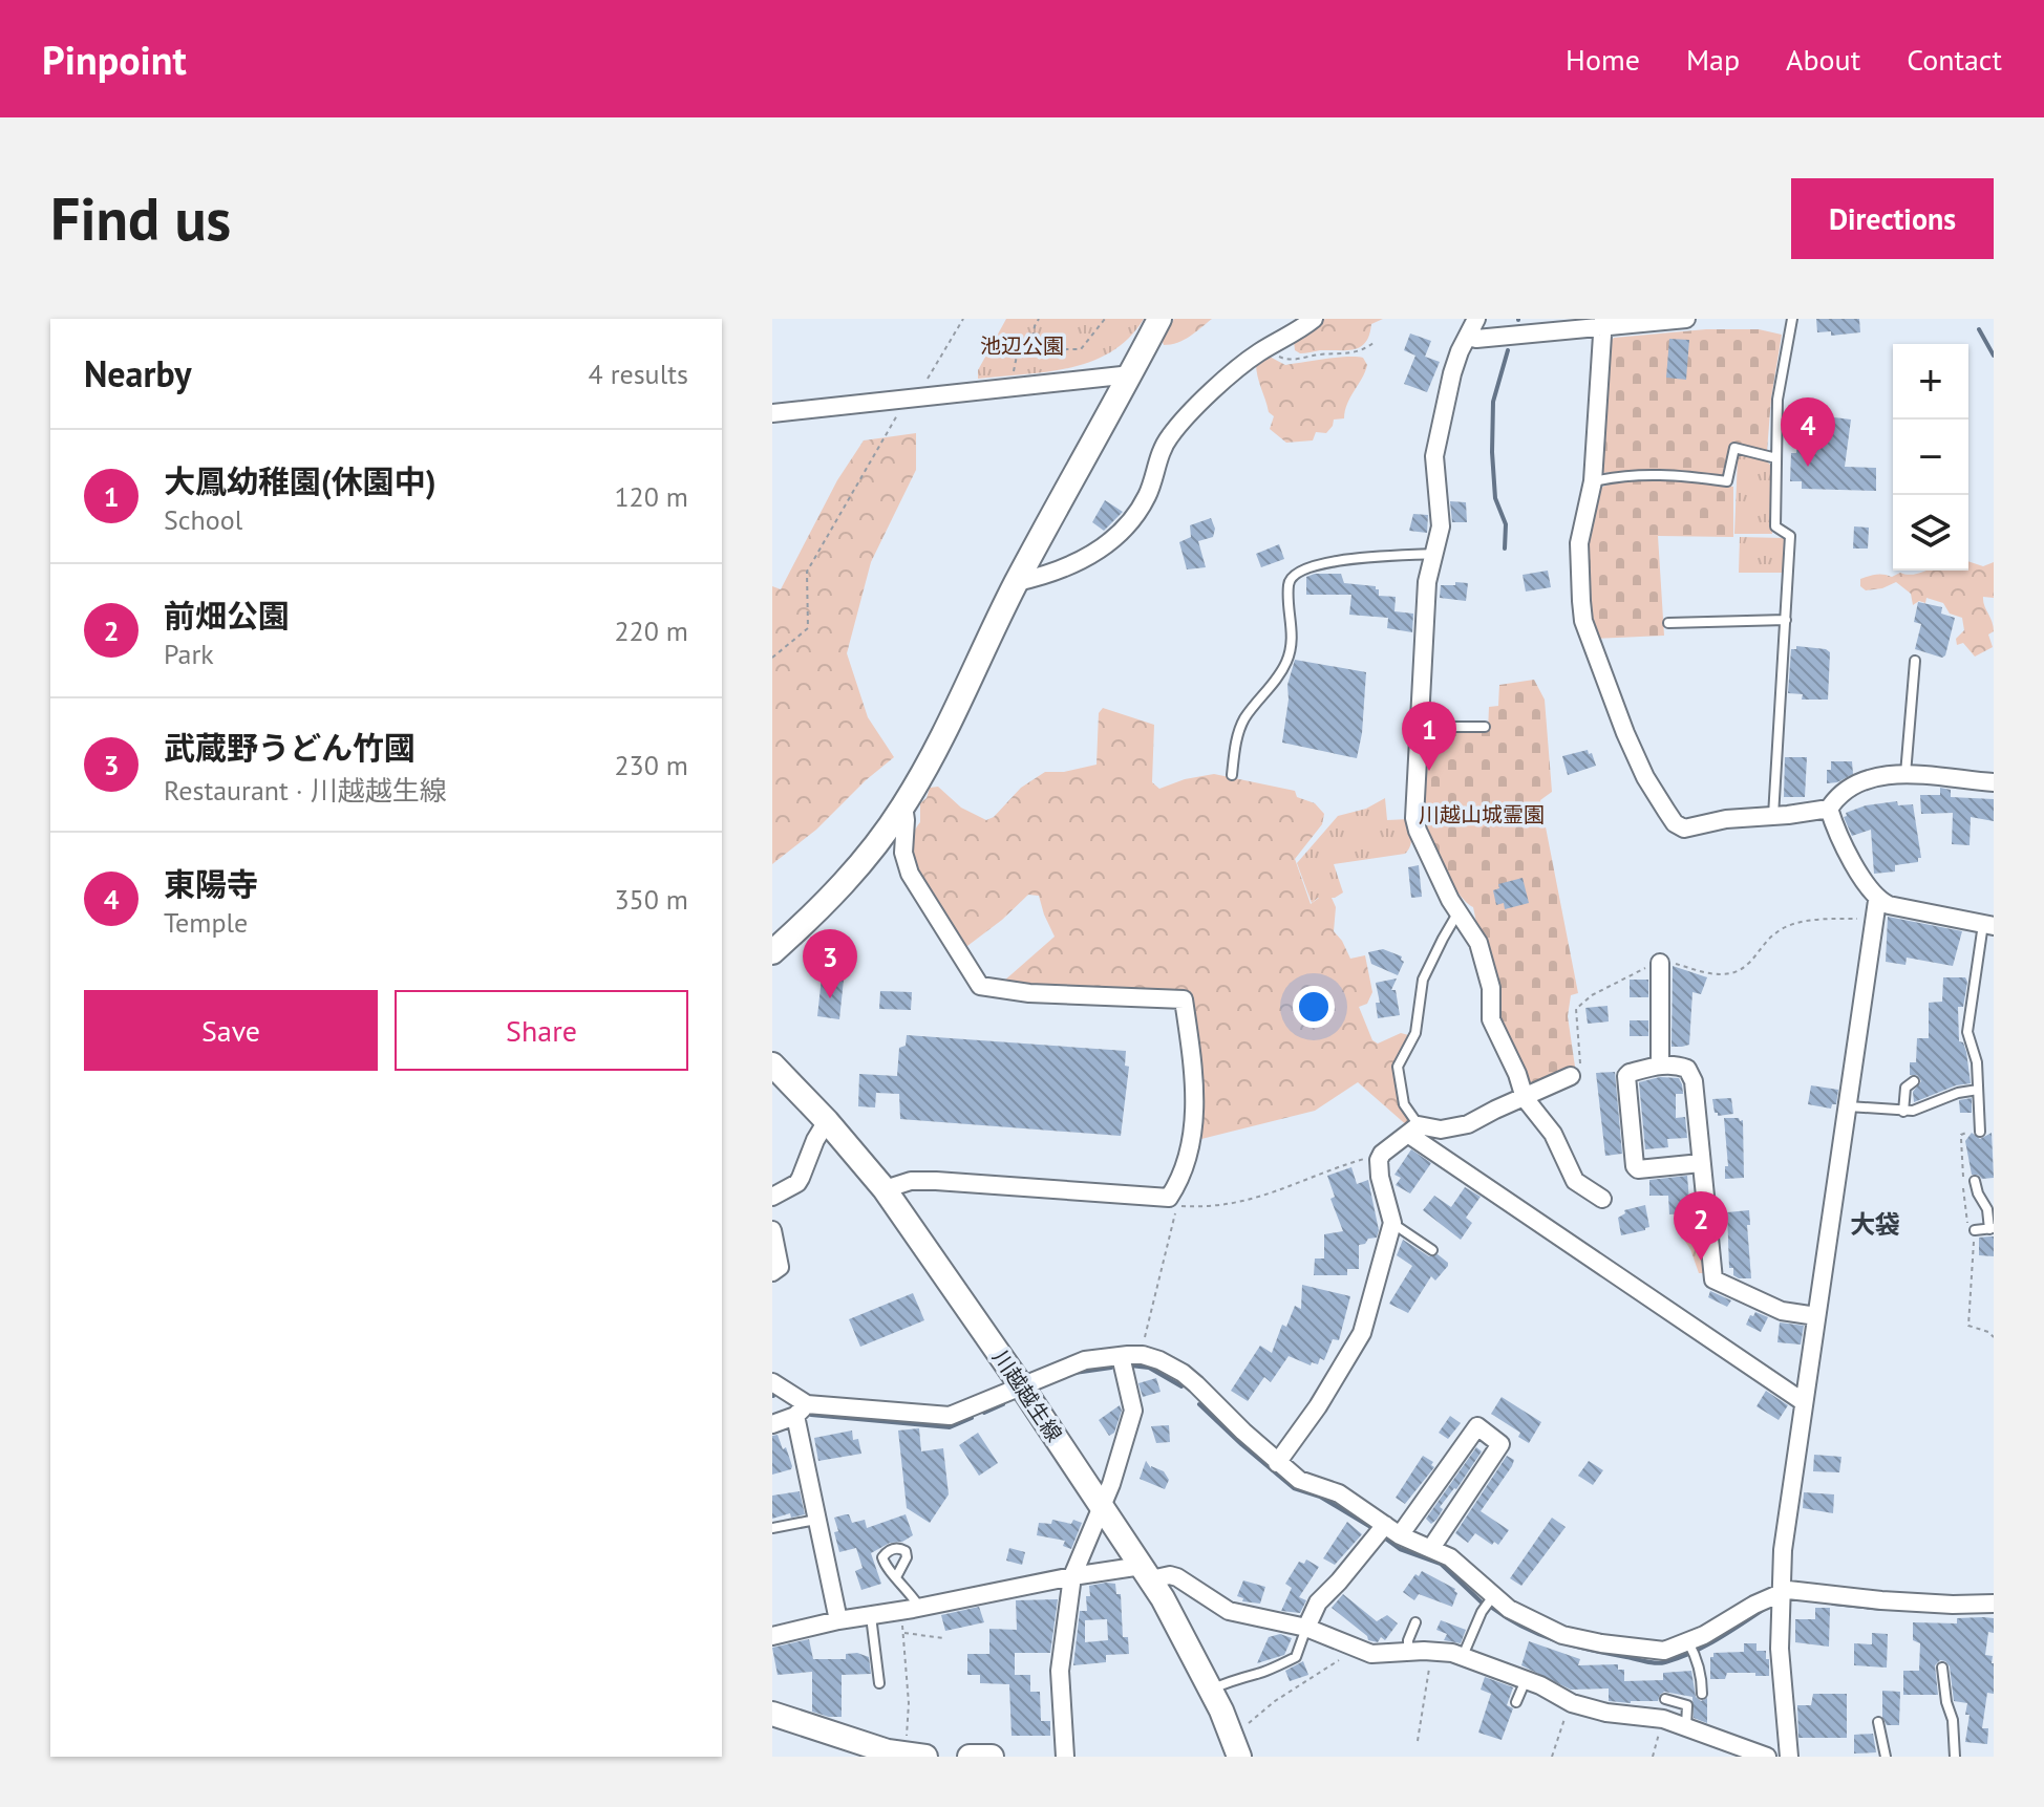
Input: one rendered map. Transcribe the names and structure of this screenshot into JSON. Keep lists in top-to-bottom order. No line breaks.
{"streets":{"street":["川越越生線"]},"districts":["大袋"],"parks":["池辺公園","川越山城霊園"],"page":{"header":"Pinpoint","nav":["Home","Map","About","Contact"],"buttons":["Directions",["Save","Share"]],"title":"Find us","heading":["Nearby","4 results"],"map_buttons":["+","−"],"pins":["4","1","3","2"],"list":[{"mark":"1","name":"大鳳幼稚園(休園中)","note":"School","value":"120 m"},{"mark":"2","name":"前畑公園","note":"Park","value":"220 m"},{"mark":"3","name":"武蔵野うどん竹國","note":"Restaurant · 川越越生線","value":"230 m"},{"mark":"4","name":"東陽寺","note":"Temple","value":"350 m"}]}}
